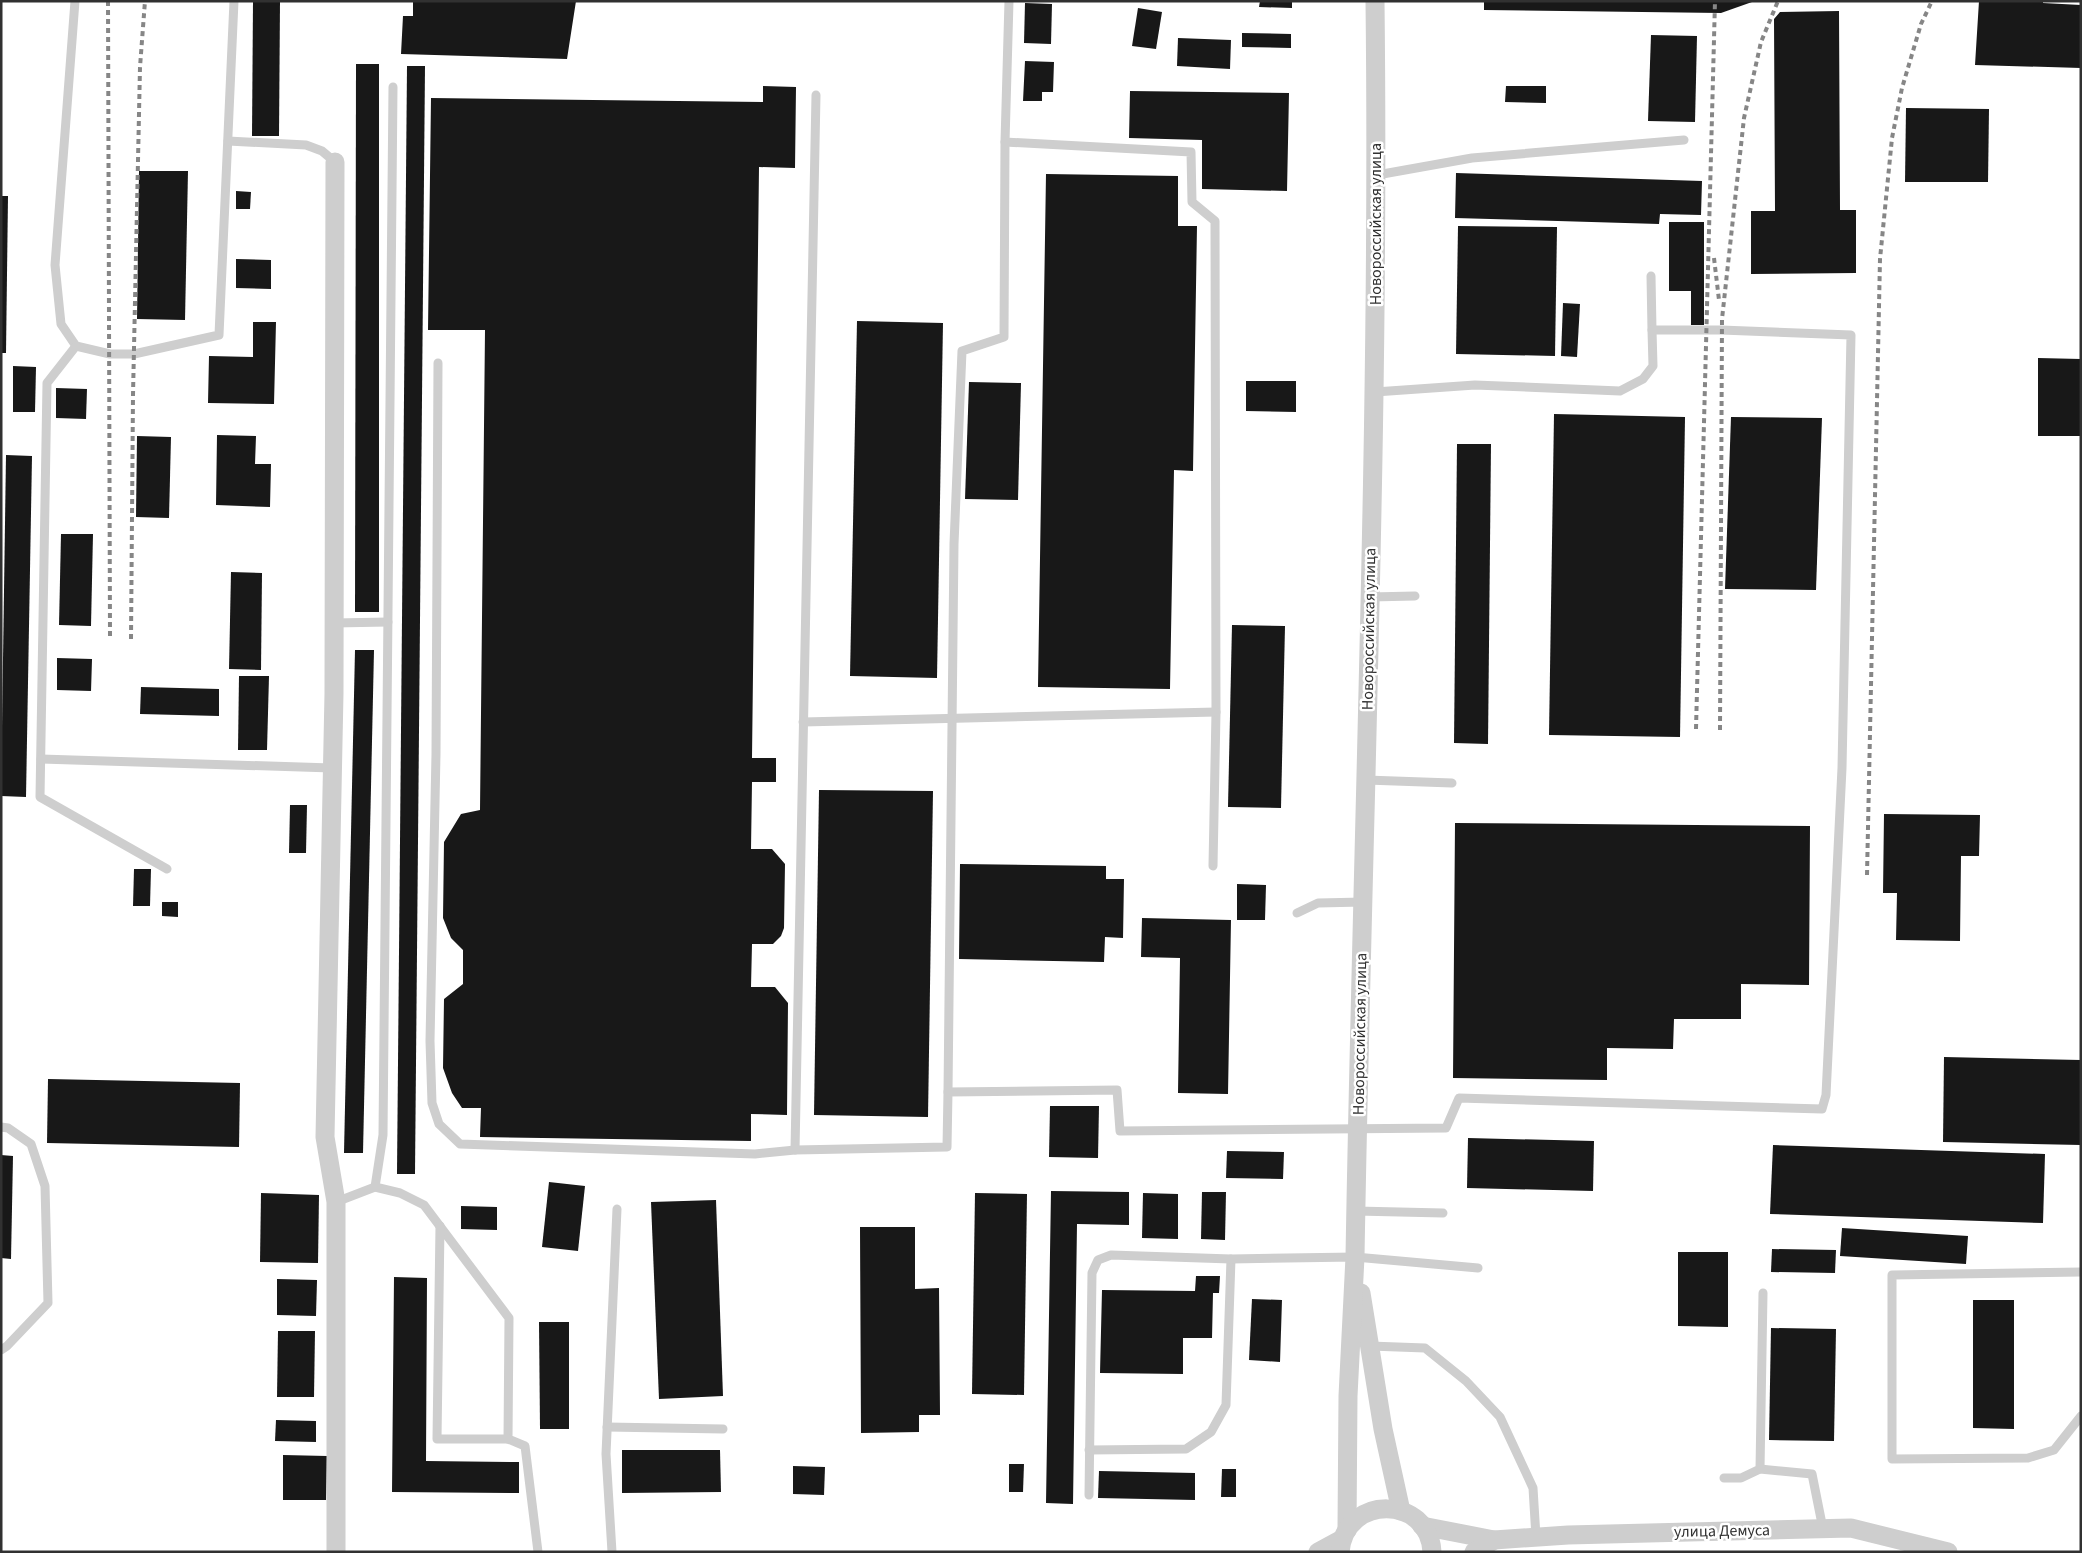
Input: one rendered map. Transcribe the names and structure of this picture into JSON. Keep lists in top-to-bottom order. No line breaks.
{"streets":{"street":["Новороссийская улица","улица Демуса"]}}
